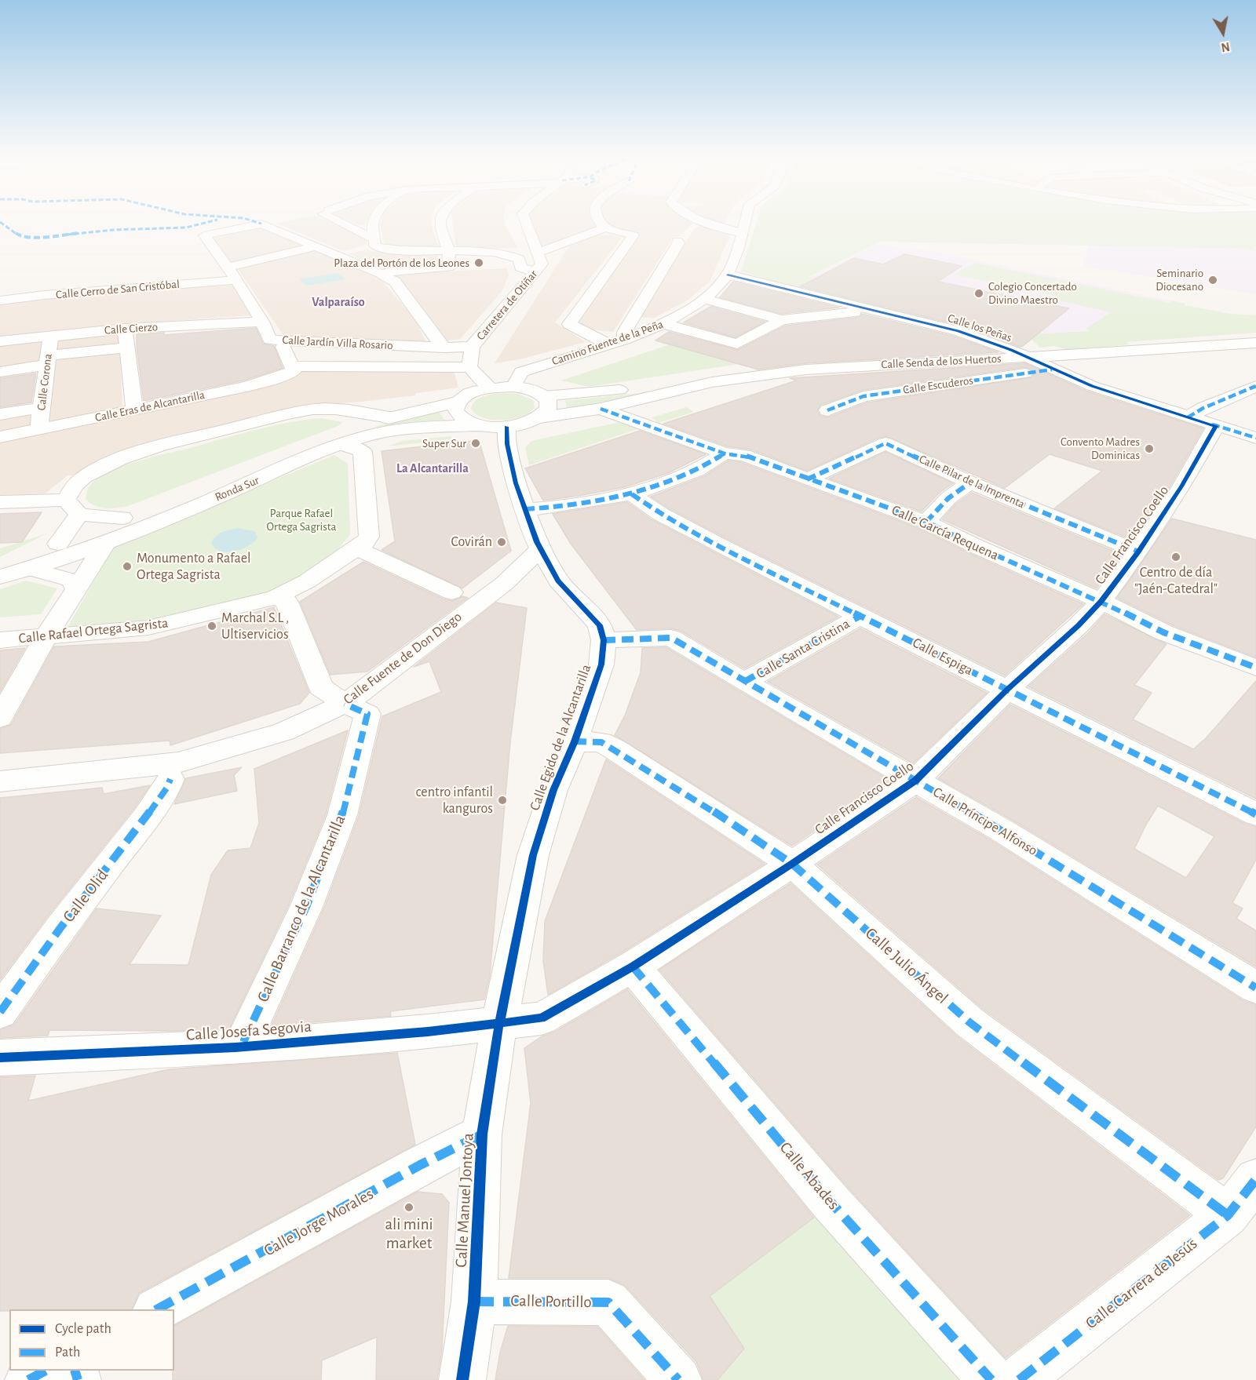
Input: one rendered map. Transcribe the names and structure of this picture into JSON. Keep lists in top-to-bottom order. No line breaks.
{"streets":{"street":["Calle Cerro de San Cristóbal","Carretera de Otíñar","Calle los Peñas","Calle Cierzo","Calle Jardín Villa Rosario","Camino Fuente de la Peña","Calle Senda de los Huertos","Calle Corona","Calle Escuderos","Calle Eras de Alcantarilla","Calle Pilar de la Imprenta","Ronda Sur","Calle García Requena","Calle Francisco Coello","Calle Rafael Ortega Sagrista","Calle Santa Cristina","Calle Espiga","Calle Fuente de Don Diego","Calle Egido de la Alcantarilla","Calle Príncipe Alfonso","Calle Olid","Calle Barranco de la Alcantarilla","Calle Julio Ángel","Calle Josefa Segovia","Calle Abades","Calle Manuel Jontoya","Calle Jorge Morales","Calle Carrera de Jesús","Calle Portillo"]},"crossings":[["Calle Cerro de San Cristóbal","Calle Jardín Villa Rosario"],["Carretera de Otíñar","Calle Jardín Villa Rosario"],["Calle los Peñas","Camino Fuente de la Peña"],["Calle los Peñas","Calle Senda de los Huertos"],["Calle los Peñas","Calle Escuderos"],["Calle los Peñas","Calle Francisco Coello"],["Calle Cierzo","Calle Jardín Villa Rosario"],["Calle Cierzo","Calle Corona"],["Camino Fuente de la Peña","Ronda Sur"],["Calle Senda de los Huertos","Ronda Sur"],["Calle Senda de los Huertos","Calle García Requena"],["Calle Corona","Calle Eras de Alcantarilla"],["Calle Pilar de la Imprenta","Calle García Requena"],["Calle Pilar de la Imprenta","Calle Francisco Coello"],["Ronda Sur","Calle Rafael Ortega Sagrista"],["Calle García Requena","Calle Francisco Coello"],["Calle Francisco Coello","Calle Espiga"],["Calle Francisco Coello","Calle Egido de la Alcantarilla"],["Calle Francisco Coello","Calle Príncipe Alfonso"],["Calle Francisco Coello","Calle Julio Ángel"],["Calle Francisco Coello","Calle Josefa Segovia"],["Calle Francisco Coello","Calle Abades"],["Calle Francisco Coello","Calle Manuel Jontoya"],["Calle Santa Cristina","Calle Espiga"],["Calle Santa Cristina","Calle Príncipe Alfonso"],["Calle Fuente de Don Diego","Calle Barranco de la Alcantarilla"],["Calle Egido de la Alcantarilla","Calle Príncipe Alfonso"],["Calle Egido de la Alcantarilla","Calle Julio Ángel"],["Calle Egido de la Alcantarilla","Calle Josefa Segovia"],["Calle Egido de la Alcantarilla","Calle Manuel Jontoya"],["Calle Julio Ángel","Calle Carrera de Jesús"],["Calle Josefa Segovia","Calle Manuel Jontoya"],["Calle Manuel Jontoya","Calle Jorge Morales"],["Calle Manuel Jontoya","Calle Portillo"]],"districts":["Valparaíso","La Alcantarilla"],"parks":["Parque Rafael Ortega Sagrista"],"places":["Plaza del Portón de los Leones","Seminario Diocesano","Colegio Concertado Divino Maestro","Super Sur","Convento Madres Dominicas","Covirán","Centro de día \"Jaén-Catedral\"","Monumento a Rafael Ortega Sagrista","Marchal S.L , Ultiservicios","centro infantil kanguros","ali mini market"],"legend":["Cycle path","Path"],"north":"bottom"}
